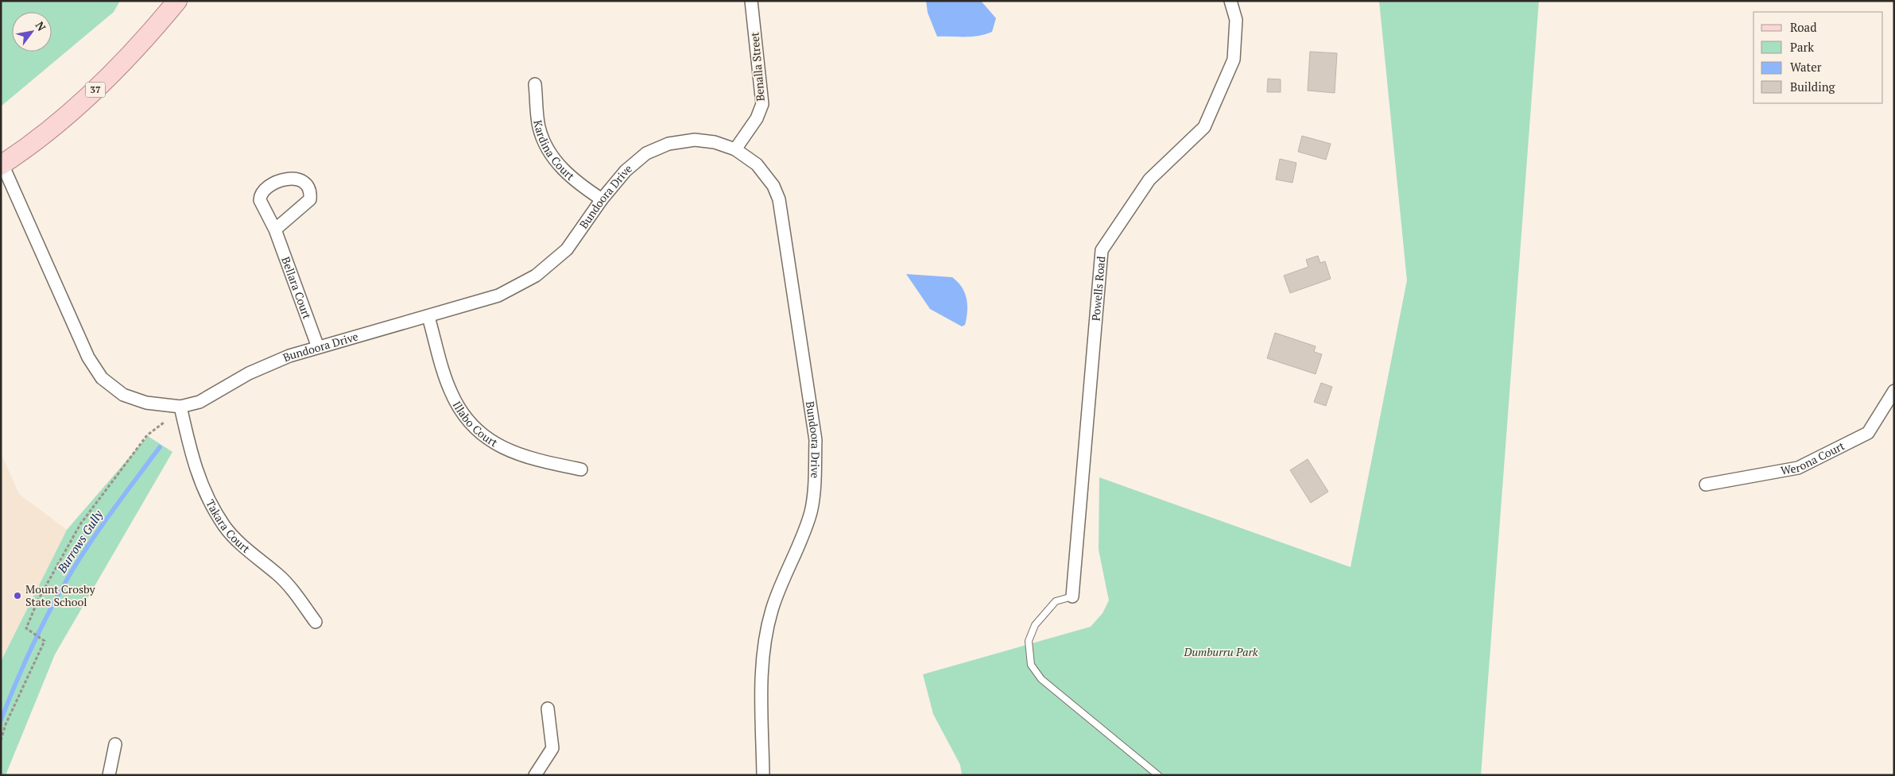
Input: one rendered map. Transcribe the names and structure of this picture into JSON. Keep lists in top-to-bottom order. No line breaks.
{"streets":{"main road":["37"],"street":["Benalla Street","Kardina Court","Bundoora Drive","Bellara Court","Powells Road","Illabo Court","Werona Court","Takara Court"]},"crossings":[["Benalla Street","Bundoora Drive"],["37","Bundoora Drive"],["Kardina Court","Bundoora Drive"],["Bundoora Drive","Bellara Court"],["Bundoora Drive","Illabo Court"],["Bundoora Drive","Takara Court"]],"water":["Burrows Gully"],"parks":["Dumburru Park"],"places":["Mount Crosby State School"],"legend":["Road","Park","Water","Building"],"north":"top right"}
